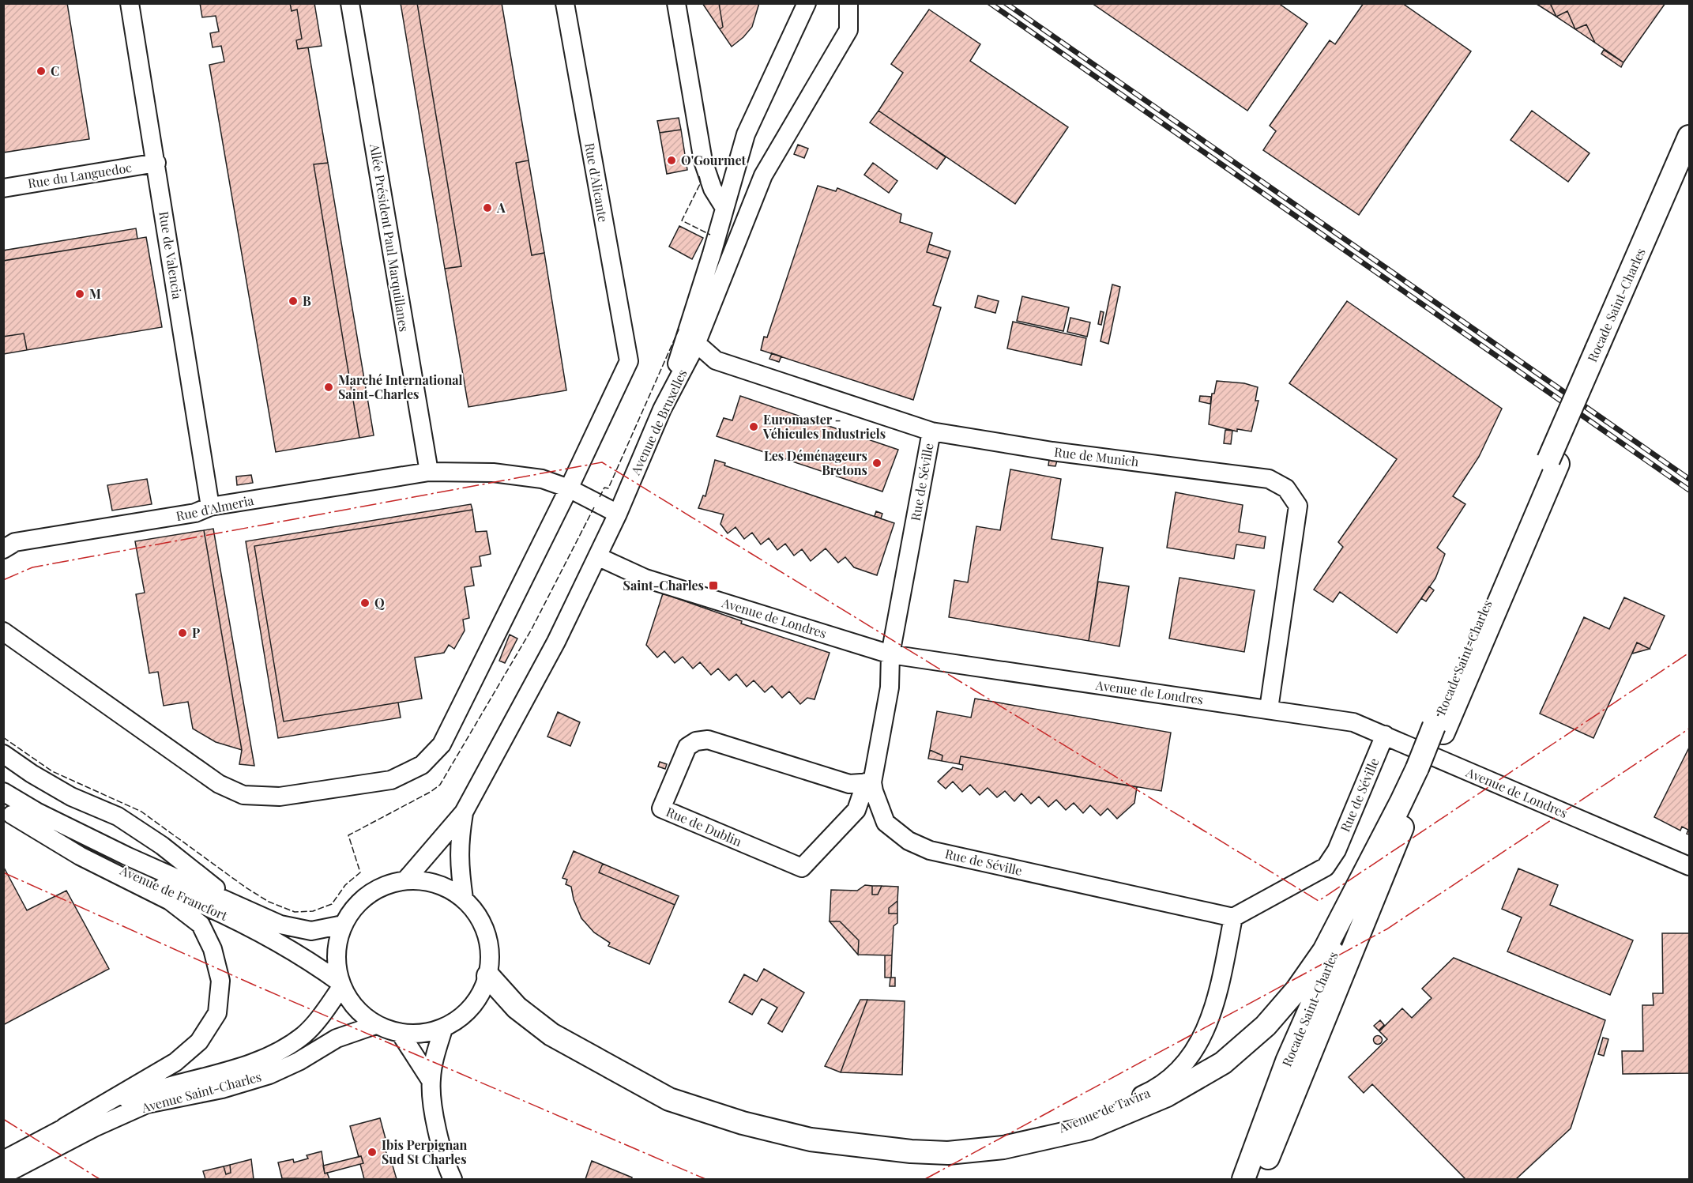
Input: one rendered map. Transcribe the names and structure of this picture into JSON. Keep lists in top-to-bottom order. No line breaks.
{"streets":{"main road":["Rocade Saint-Charles"],"street":["Rue du Languedoc","Rue d'Alicante","Allée Président Paul Marquillanes","Rue de Valencia","Avenue de Bruxelles","Rue de Munich","Rue de Séville","Rue d'Almeria","Avenue de Londres","Rue de Dublin","Avenue de Francfort","Avenue Saint-Charles","Avenue de Tavira"]},"crossings":[["Rue du Languedoc","Rue de Valencia"],["Rue d'Alicante","Rue d'Almeria"],["Allée Président Paul Marquillanes","Rue d'Almeria"],["Rue de Valencia","Rue d'Almeria"],["Avenue de Bruxelles","Rue de Munich"],["Avenue de Bruxelles","Rue d'Almeria"],["Avenue de Bruxelles","Avenue de Londres"],["Avenue de Bruxelles","Avenue de Francfort"],["Avenue de Bruxelles","Avenue Saint-Charles"],["Rue de Munich","Rue de Séville"],["Rue de Munich","Avenue de Londres"],["Rue de Séville","Avenue de Londres"],["Rue de Séville","Rue de Dublin"],["Rue de Séville","Avenue de Tavira"],["Avenue de Francfort","Avenue Saint-Charles"]],"places":{"other":["C","O'Gourmet","A","M","B","Marché International Saint-Charles","Euromaster - Véhicules Industriels","Les Déménageurs Bretons","Q","P","Ibis Perpignan Sud St Charles"],"transit":["Saint-Charles"]}}
